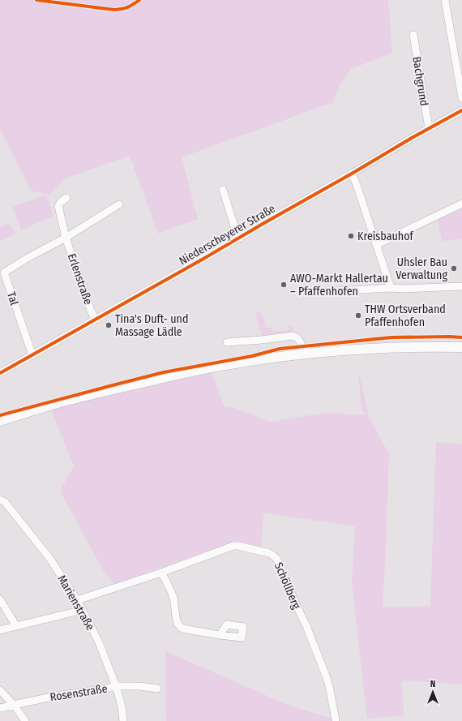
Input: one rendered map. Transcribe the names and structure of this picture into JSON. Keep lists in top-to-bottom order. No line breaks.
{"streets":{"street":["Bachgrund","Niederscheyerer Straße","Erlenstraße","Tal","Schöllberg","Marienstraße","Rosenstraße"]},"crossings":[["Bachgrund","Niederscheyerer Straße"],["Niederscheyerer Straße","Erlenstraße"],["Niederscheyerer Straße","Tal"],["Erlenstraße","Tal"],["Schöllberg","Marienstraße"],["Marienstraße","Rosenstraße"]],"places":["Kreisbauhof","Uhsler Bau Verwaltung","AWO-Markt Hallertau – Pfaffenhofen","THW Ortsverband Pfaffenhofen","Tina's Duft- und Massage Lädle"],"north":"top"}
